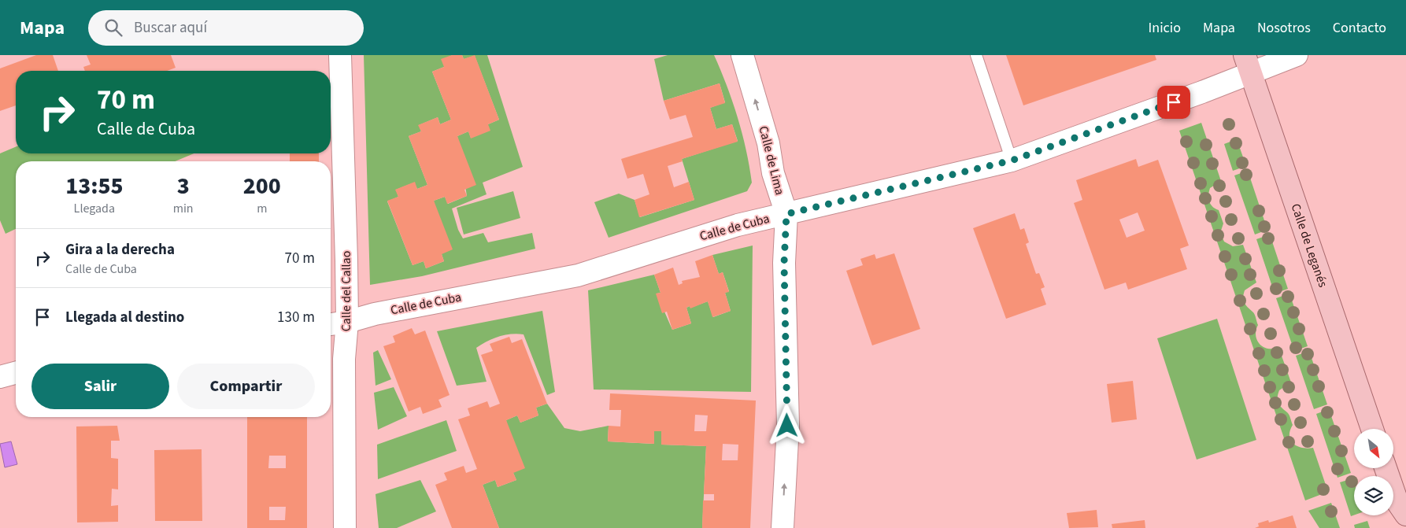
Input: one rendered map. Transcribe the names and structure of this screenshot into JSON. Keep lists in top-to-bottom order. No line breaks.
{"streets":{"main road":["Calle de Leganés"],"street":["Calle de Lima","Calle de Cuba","Calle del Callao"]},"crossings":[["Calle de Lima","Calle de Cuba"],["Calle de Cuba","Calle de Leganés"],["Calle de Cuba","Calle del Callao"]],"one_way":["Calle de Lima"],"north":"bottom right","page":{"header":"Mapa","search":"Buscar aquí","nav":["Inicio","Mapa","Nosotros","Contacto"],"turn":["70 m","Calle de Cuba"],"eta":["13:55","Llegada","3","min","200","m"],"list":[{"name":"Gira a la derecha","note":"Calle de Cuba","value":"70 m"},{"name":"Llegada al destino","value":"130 m"}],"buttons":["Salir","Compartir"]}}
